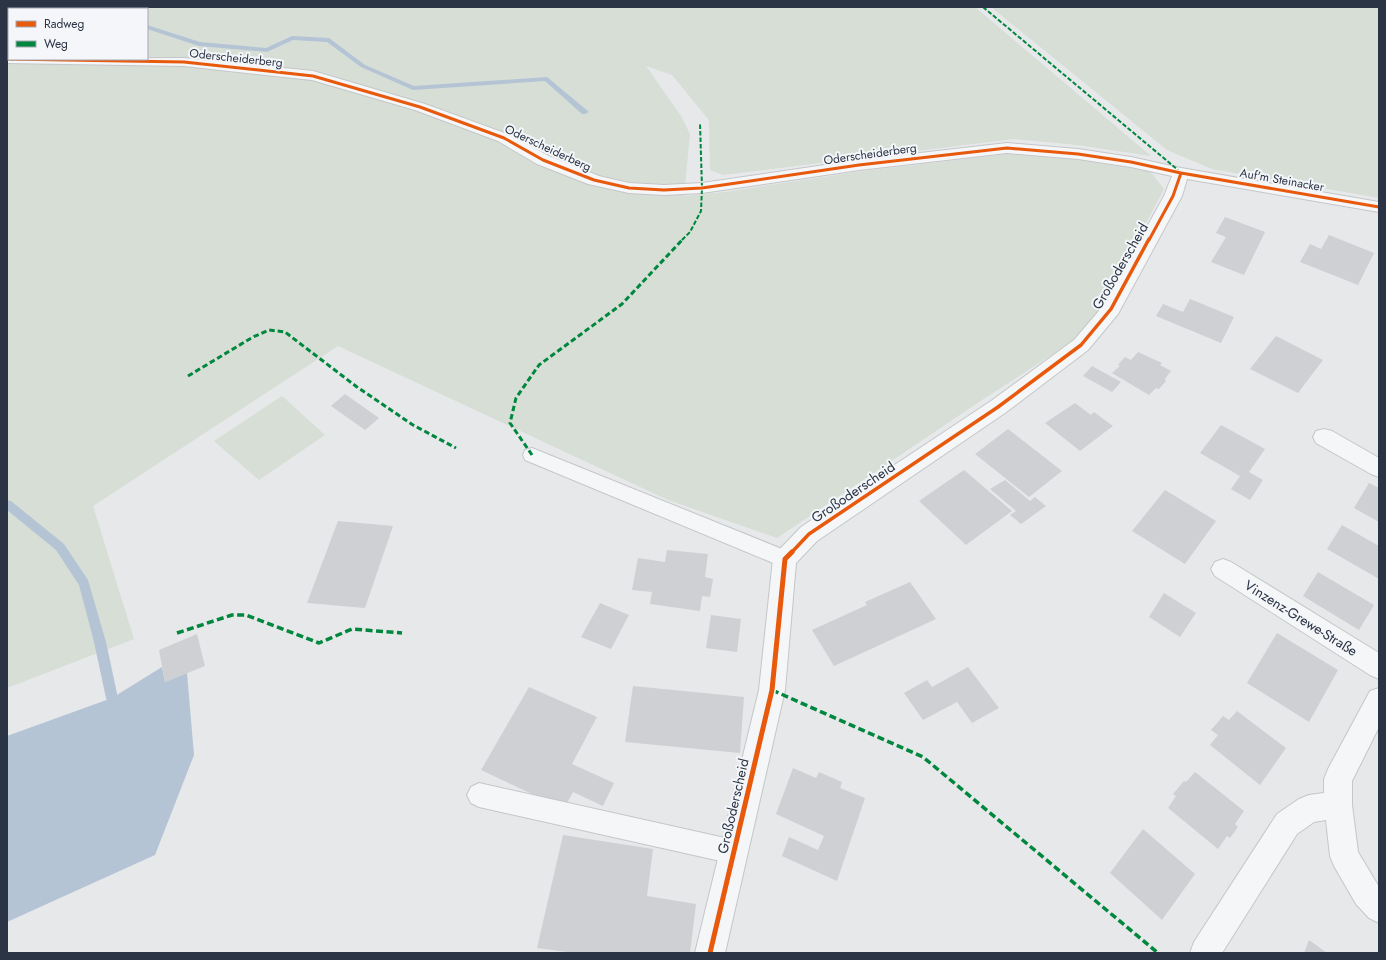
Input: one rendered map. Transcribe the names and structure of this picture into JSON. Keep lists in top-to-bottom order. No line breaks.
{"streets":{"street":["Oderscheiderberg","Auf'm Steinacker","Großoderscheid","Vinzenz-Grewe-Straße"]},"crossings":[["Oderscheiderberg","Auf'm Steinacker"],["Oderscheiderberg","Großoderscheid"],["Auf'm Steinacker","Großoderscheid"]],"legend":["Radweg","Weg"]}
